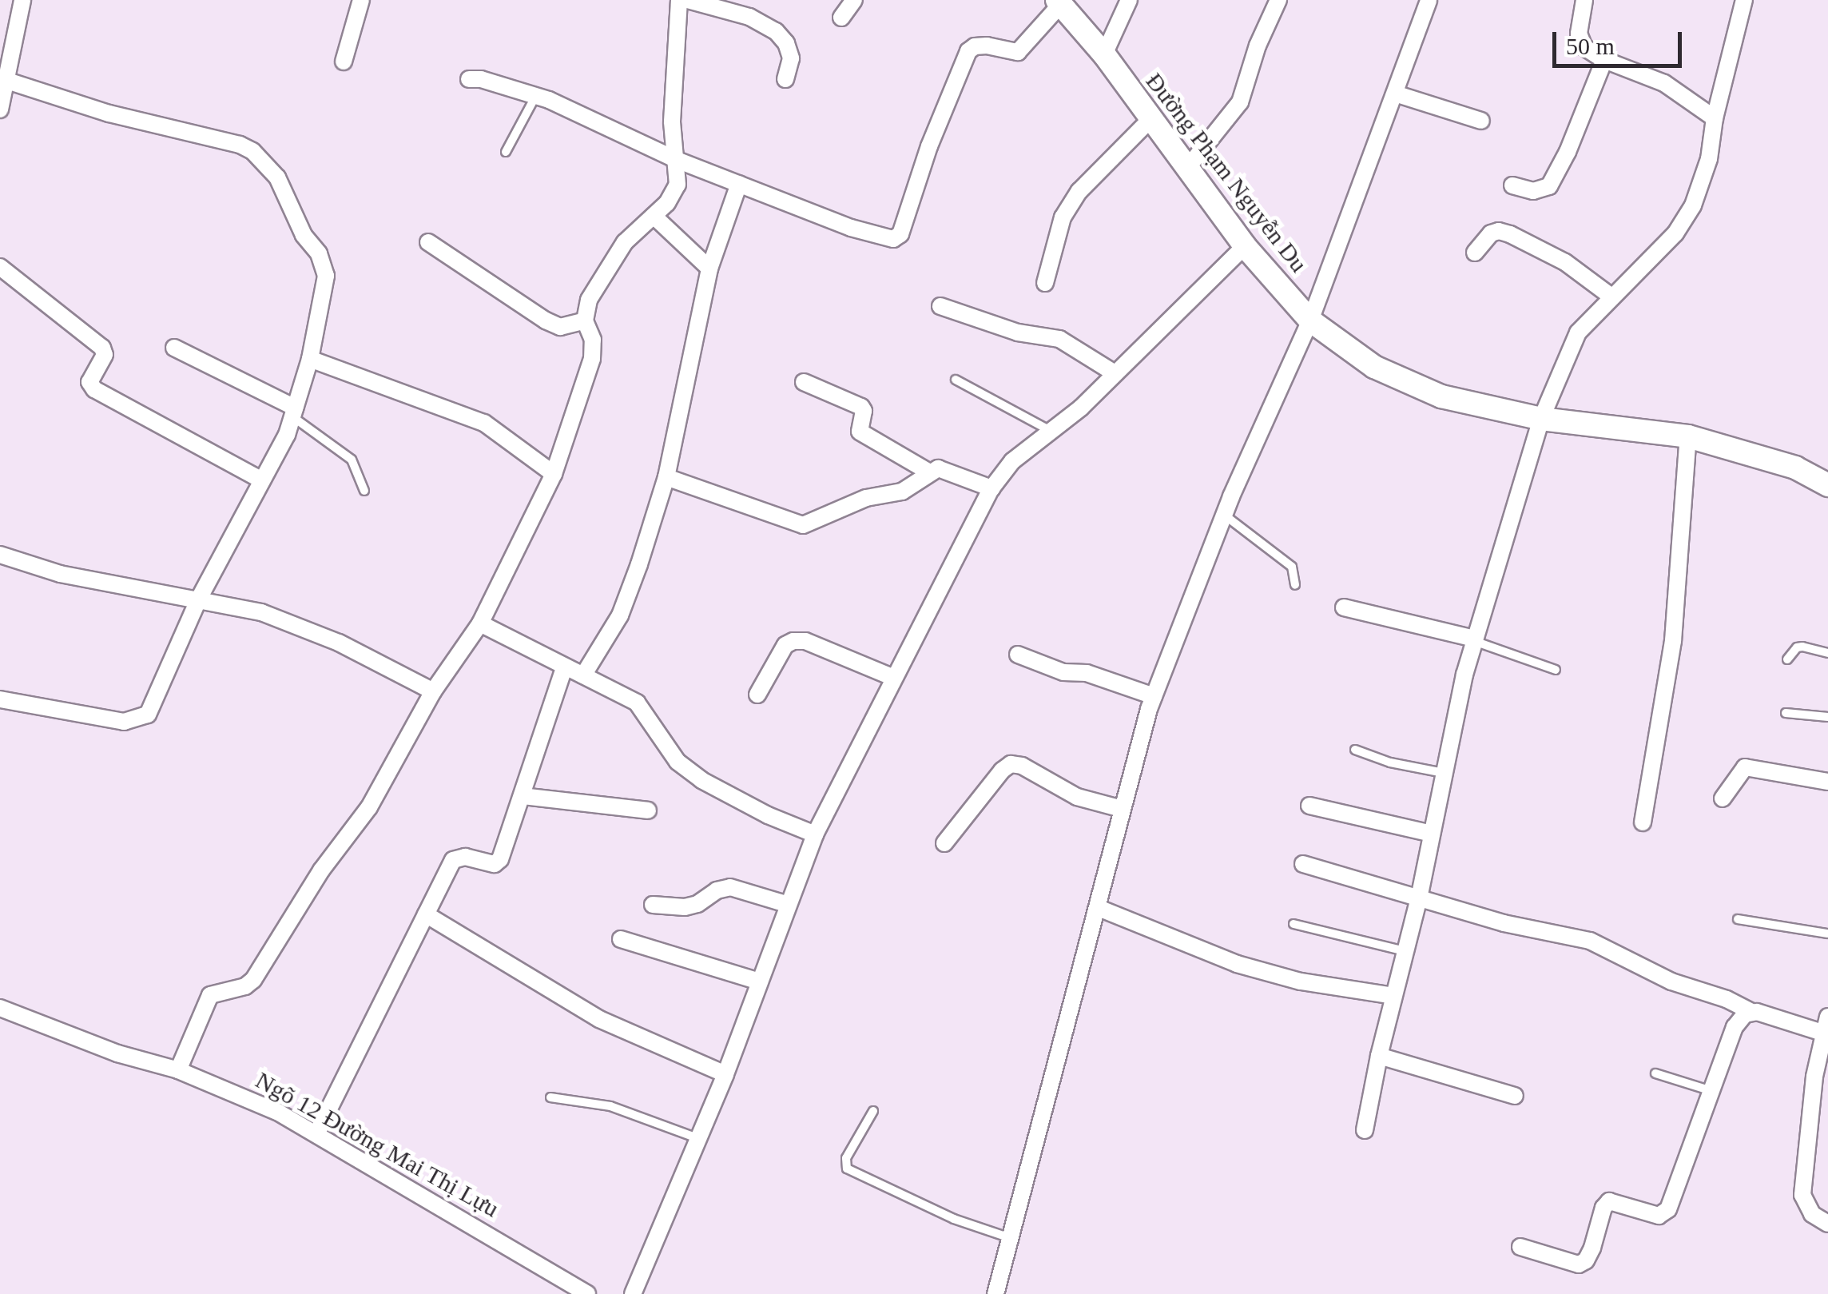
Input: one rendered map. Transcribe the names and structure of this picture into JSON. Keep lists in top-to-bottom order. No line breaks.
{"streets":{"main road":["Đường Phạm Nguyễn Du"],"street":["Ngõ 12 Đường Mai Thị Lựu"]},"scale_bar":"50 m"}
